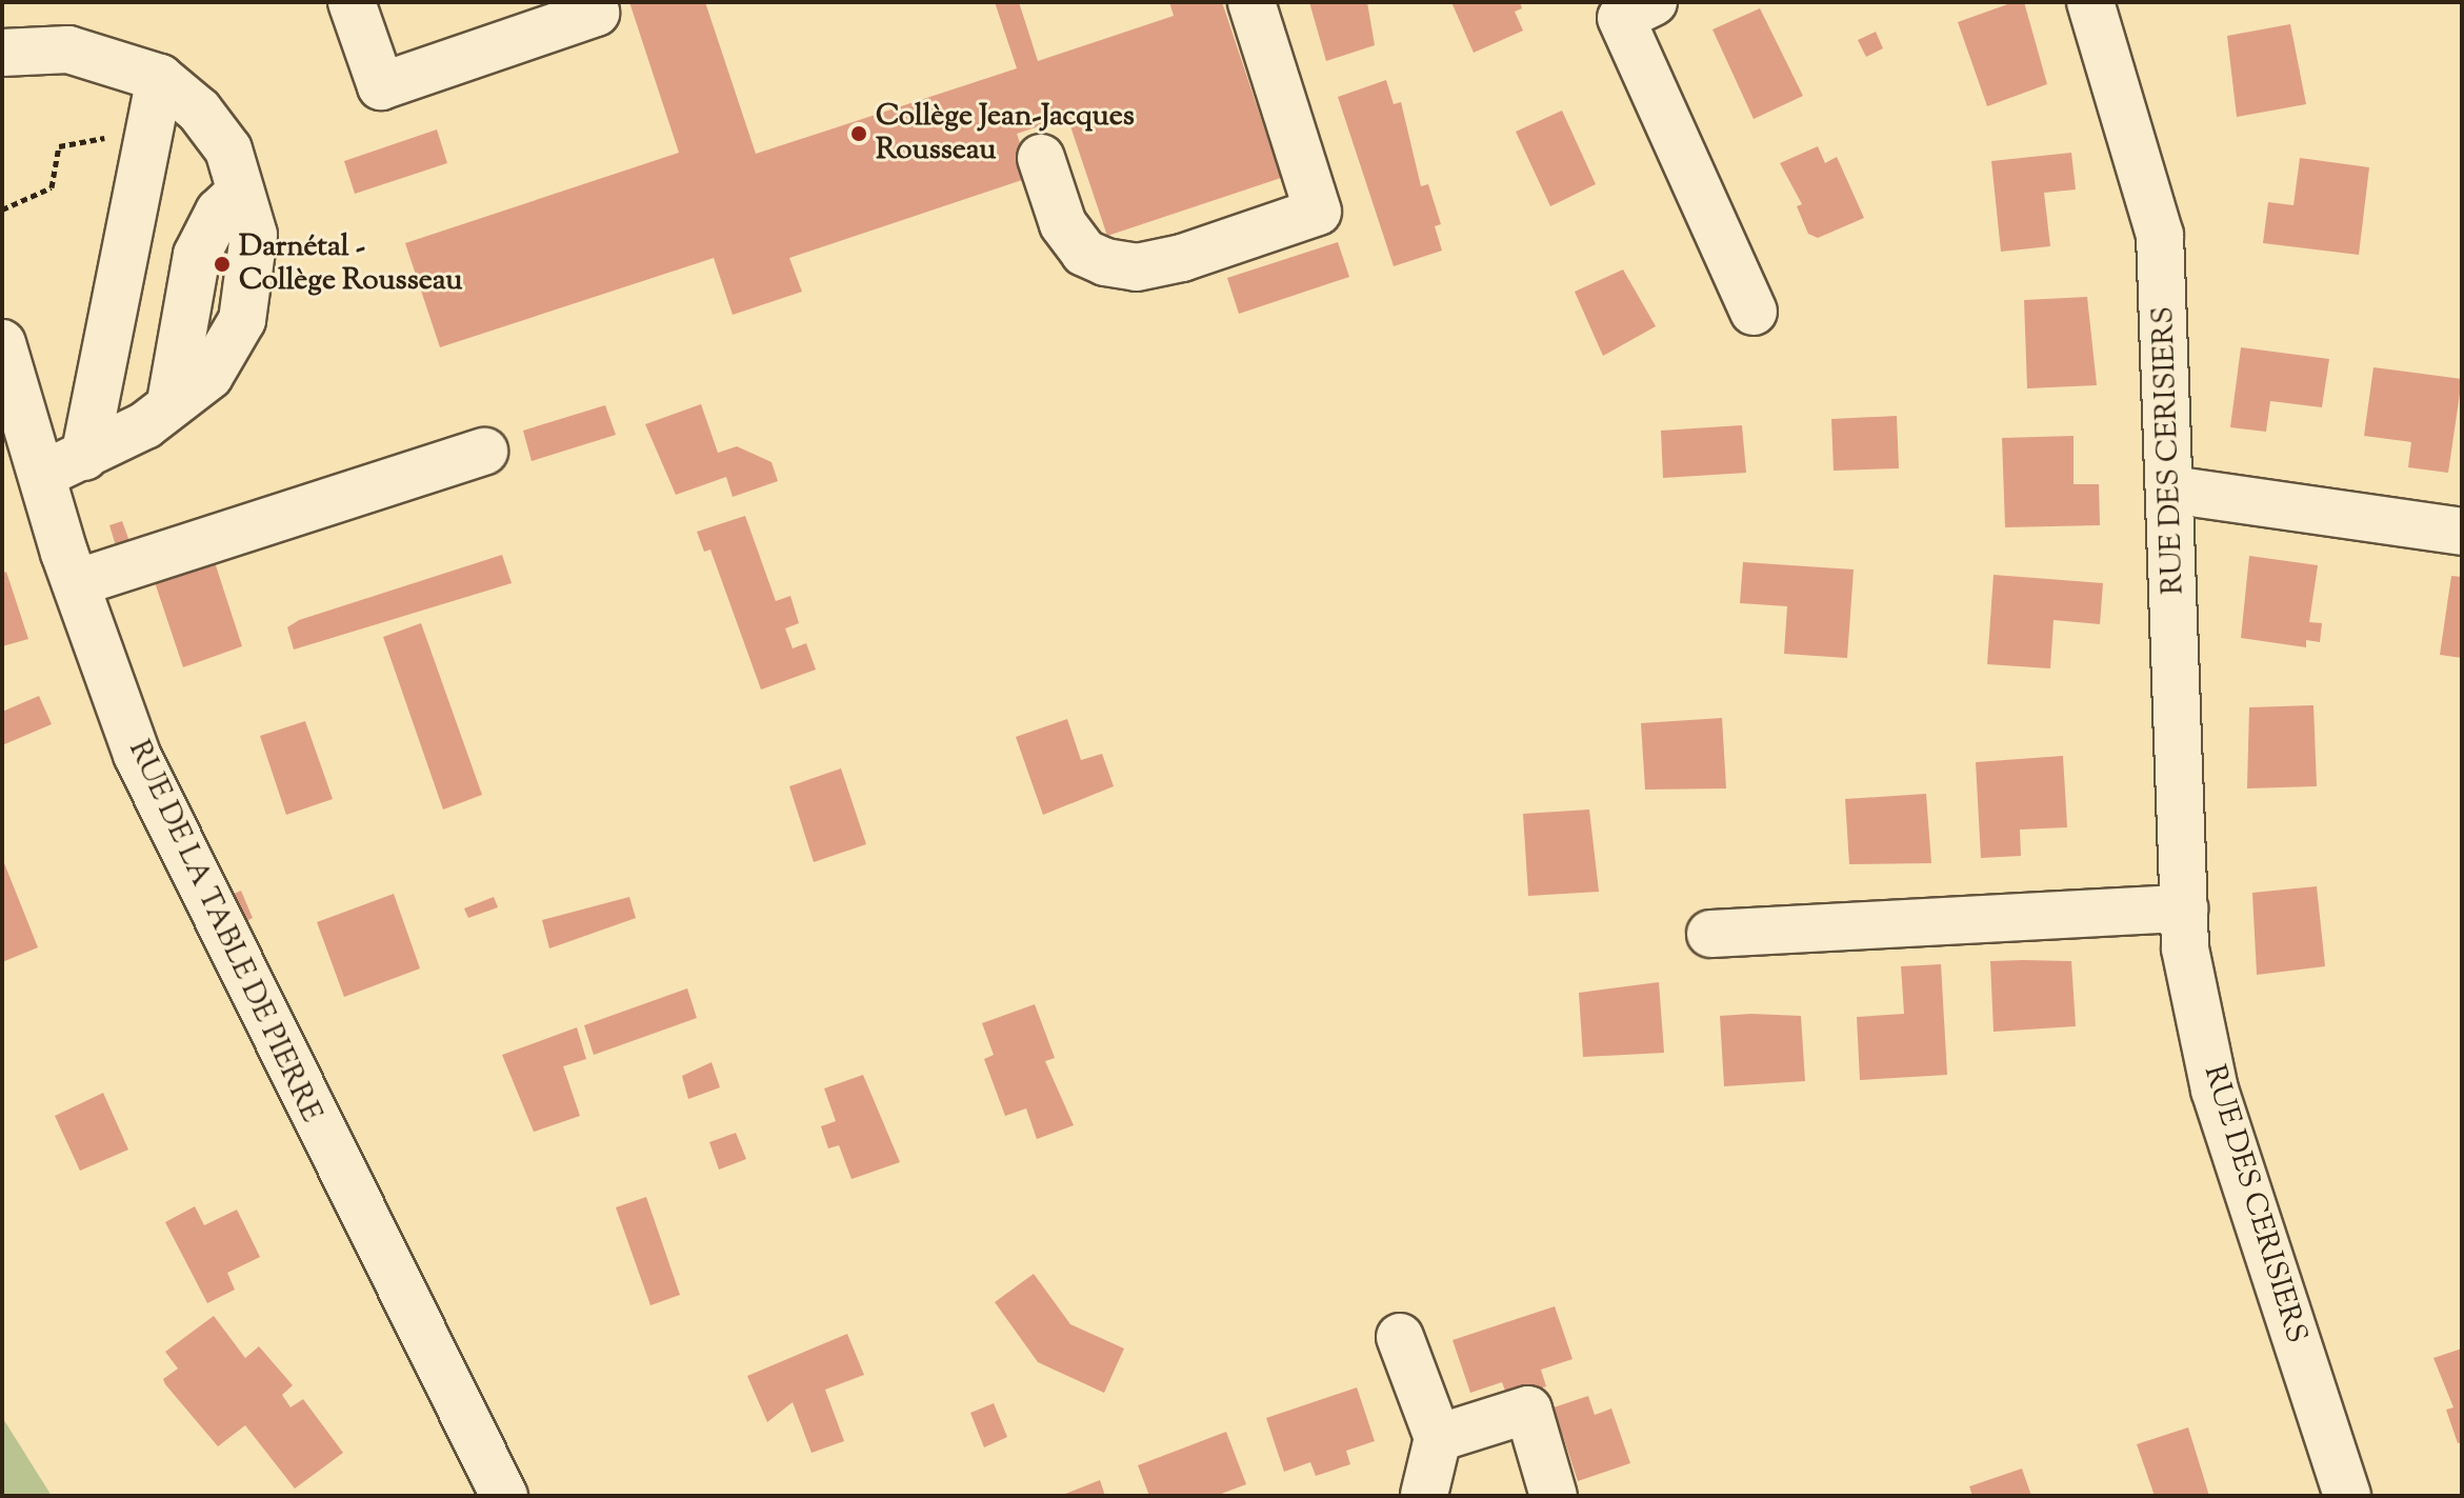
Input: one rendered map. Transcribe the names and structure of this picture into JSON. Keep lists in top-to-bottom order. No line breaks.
{"streets":{"street":["RUE DES CERISIERS","RUE DE LA TABLE DE PIERRE"]},"places":["Collège Jean-Jacques Rousseau","Darnétal - Collège Rousseau"]}
